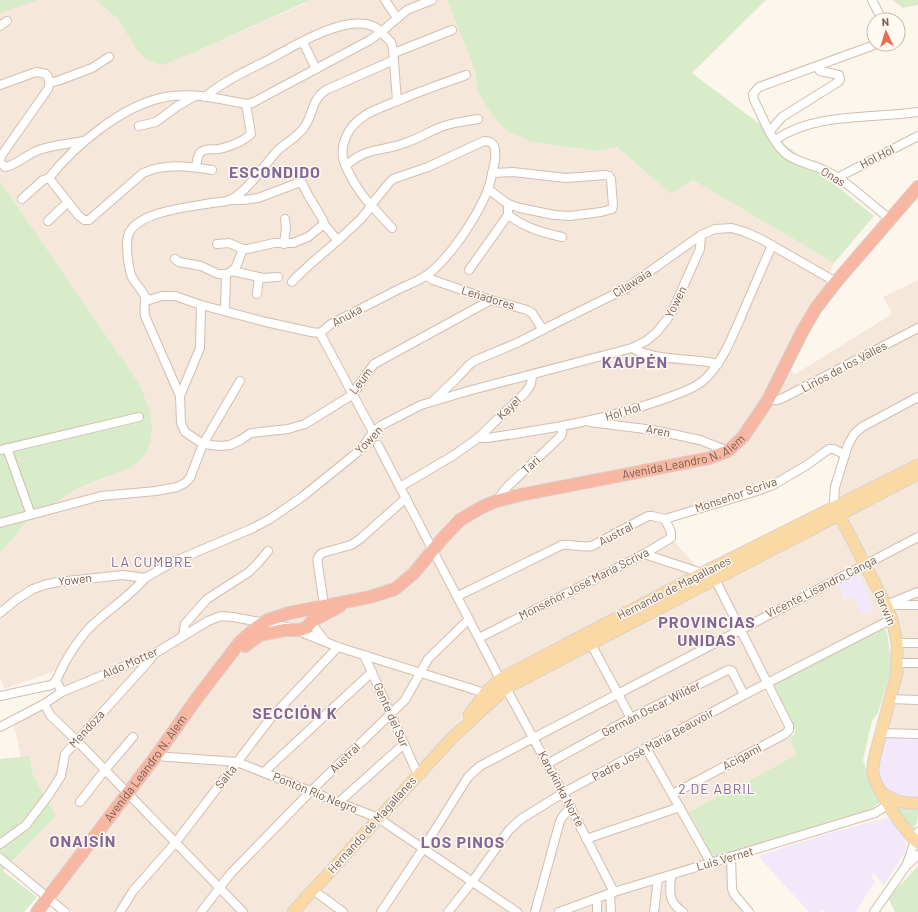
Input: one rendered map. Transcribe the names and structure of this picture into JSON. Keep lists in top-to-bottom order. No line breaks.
{"streets":{"highway":["Avenida Leandro N. Alem"],"main road":["Hernando de Magallanes","Darwin"],"street":["Hol Hol","Onas","Cilawaia","Leñadores","Yowen","Anuka","Lirios de los Valles","Leum","Kayel","Aren","Tari","Monseñor Scriva","Austral","Monseñor José María Scriva","Vicente Lisandro Canga","Aldo Motter","Germán Oscar Wilder","Gente del Sur","Mendoza","Padre José María Beauvoir","Acigami","Salta","Karukinka Norte","Pontón Río Negro","Luis Vernet"]},"crossings":[["Hol Hol","Onas"],["Hol Hol","Cilawaia"],["Hol Hol","Kayel"],["Hol Hol","Aren"],["Hol Hol","Tari"],["Onas","Avenida Leandro N. Alem"],["Cilawaia","Leñadores"],["Cilawaia","Yowen"],["Cilawaia","Avenida Leandro N. Alem"],["Leñadores","Anuka"],["Leñadores","Leum"],["Yowen","Kayel"],["Lirios de los Valles","Avenida Leandro N. Alem"],["Aren","Avenida Leandro N. Alem"],["Avenida Leandro N. Alem","Tari"],["Avenida Leandro N. Alem","Aldo Motter"],["Avenida Leandro N. Alem","Karukinka Norte"],["Avenida Leandro N. Alem","Pontón Río Negro"],["Monseñor Scriva","Austral"],["Monseñor Scriva","Monseñor José María Scriva"],["Monseñor Scriva","Darwin"],["Austral","Monseñor José María Scriva"],["Austral","Aldo Motter"],["Austral","Gente del Sur"],["Austral","Karukinka Norte"],["Austral","Pontón Río Negro"],["Monseñor José María Scriva","Karukinka Norte"],["Vicente Lisandro Canga","Darwin"],["Vicente Lisandro Canga","Karukinka Norte"],["Vicente Lisandro Canga","Pontón Río Negro"],["Hernando de Magallanes","Darwin"],["Hernando de Magallanes","Aldo Motter"],["Hernando de Magallanes","Gente del Sur"],["Hernando de Magallanes","Karukinka Norte"],["Hernando de Magallanes","Pontón Río Negro"],["Darwin","Padre José María Beauvoir"],["Darwin","Luis Vernet"],["Aldo Motter","Gente del Sur"],["Aldo Motter","Mendoza"],["Aldo Motter","Salta"],["Germán Oscar Wilder","Padre José María Beauvoir"],["Germán Oscar Wilder","Karukinka Norte"],["Padre José María Beauvoir","Acigami"],["Padre José María Beauvoir","Karukinka Norte"],["Padre José María Beauvoir","Pontón Río Negro"],["Salta","Pontón Río Negro"],["Karukinka Norte","Luis Vernet"]],"districts":["ESCONDIDO","KAUPÉN","LA CUMBRE","PROVINCIAS UNIDAS","SECCIÓN K","2 DE ABRIL","ONAISÍN","LOS PINOS"],"north":"top"}
